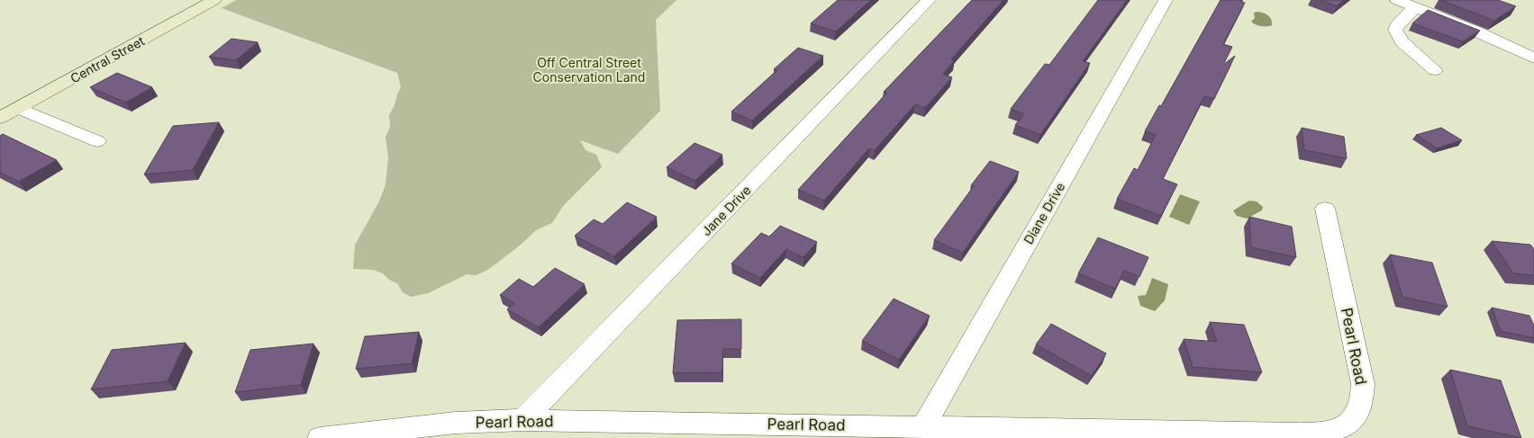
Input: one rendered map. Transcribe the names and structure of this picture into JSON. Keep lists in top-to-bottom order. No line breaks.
{"streets":{"street":["Central Street","Jane Drive","Diane Drive","Pearl Road"]},"crossings":[["Jane Drive","Pearl Road"],["Diane Drive","Pearl Road"]],"parks":["Off Central Street Conservation Land"]}
